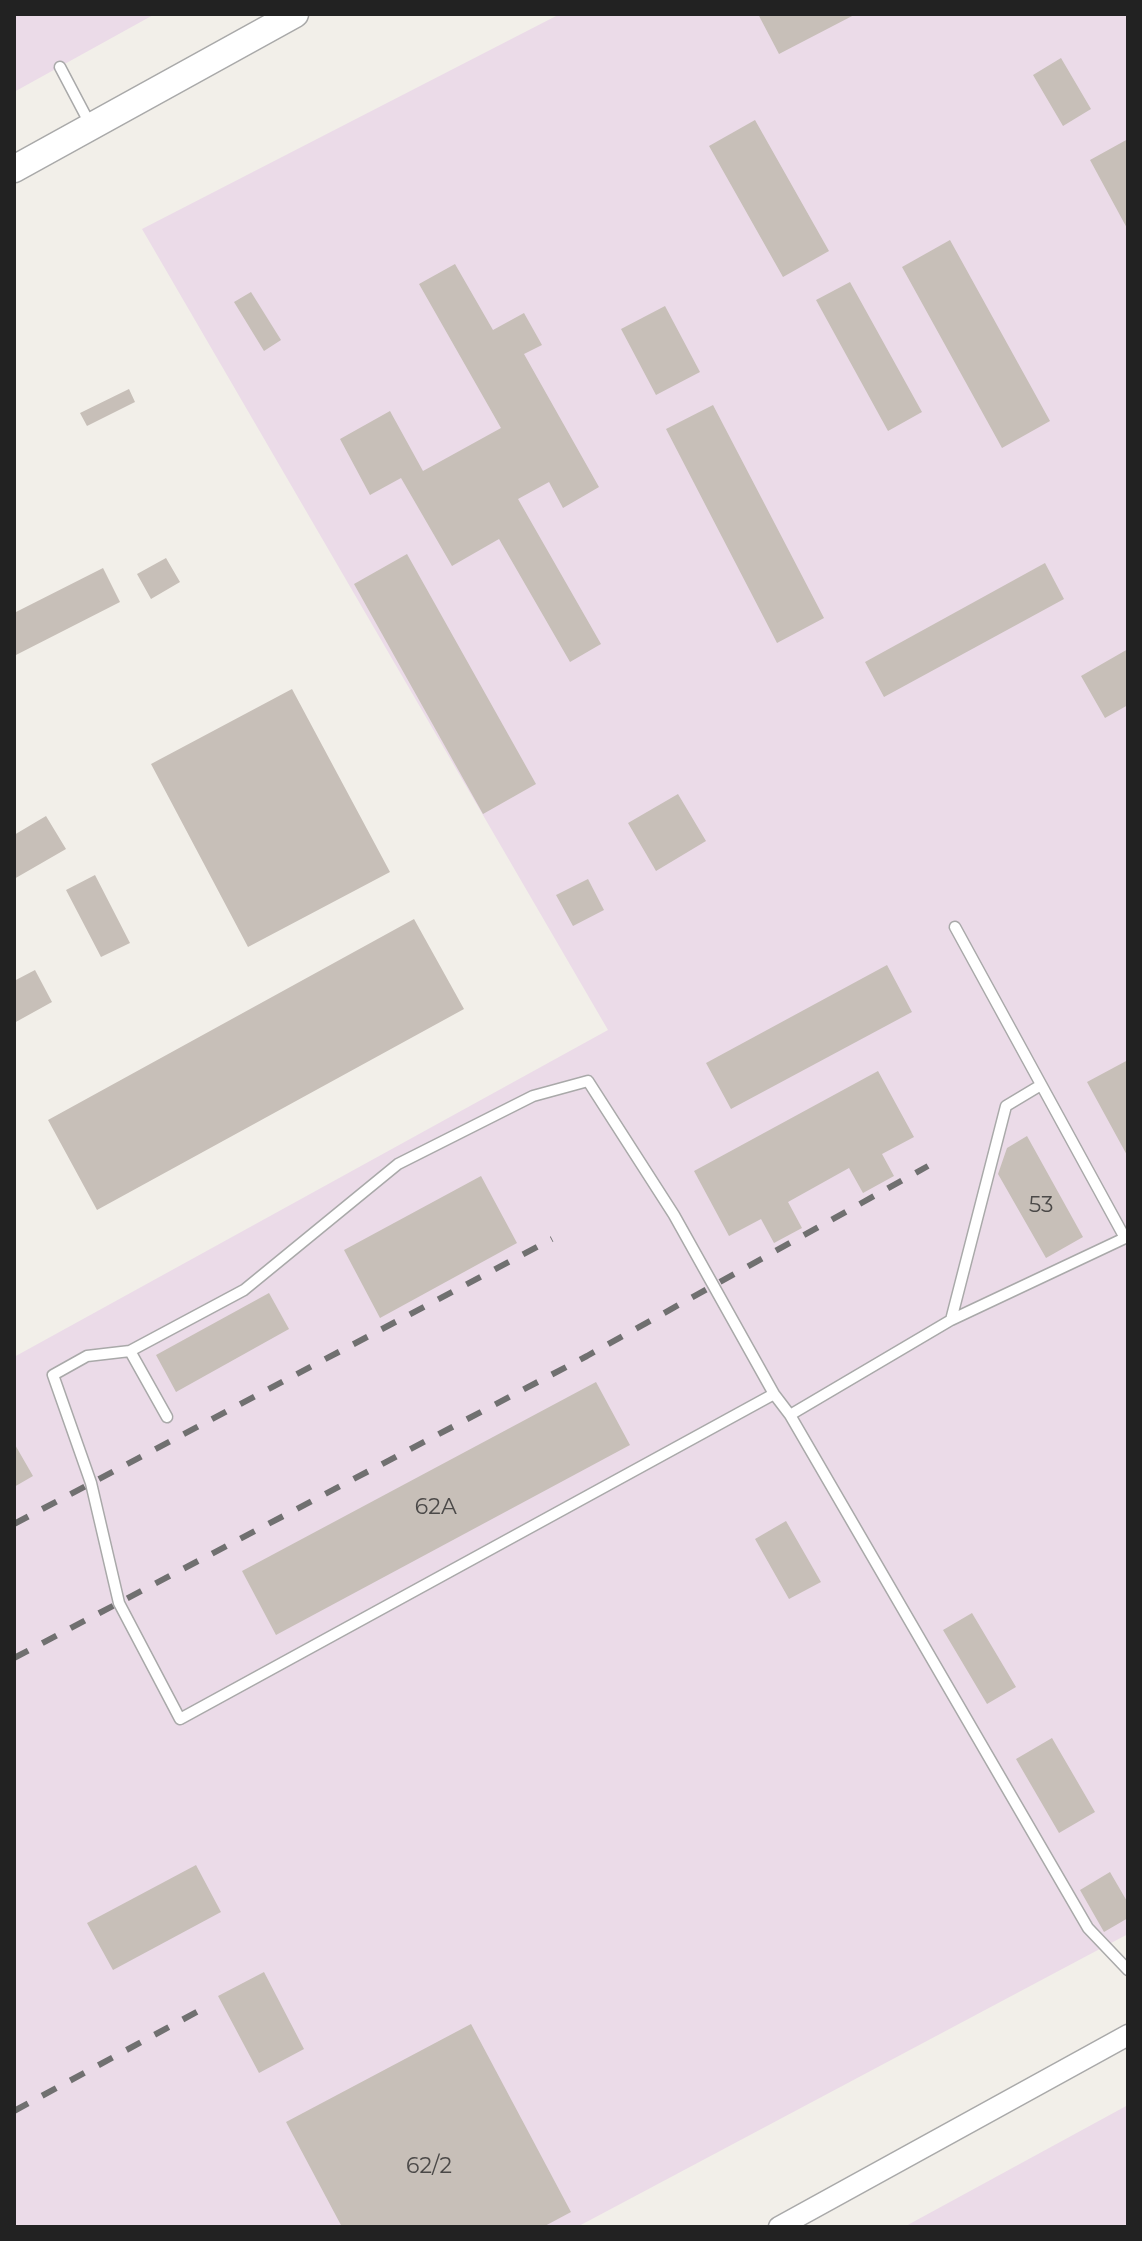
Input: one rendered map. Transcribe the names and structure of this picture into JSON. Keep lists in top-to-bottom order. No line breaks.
{"house_numbers":["53","62А","62/2"]}
